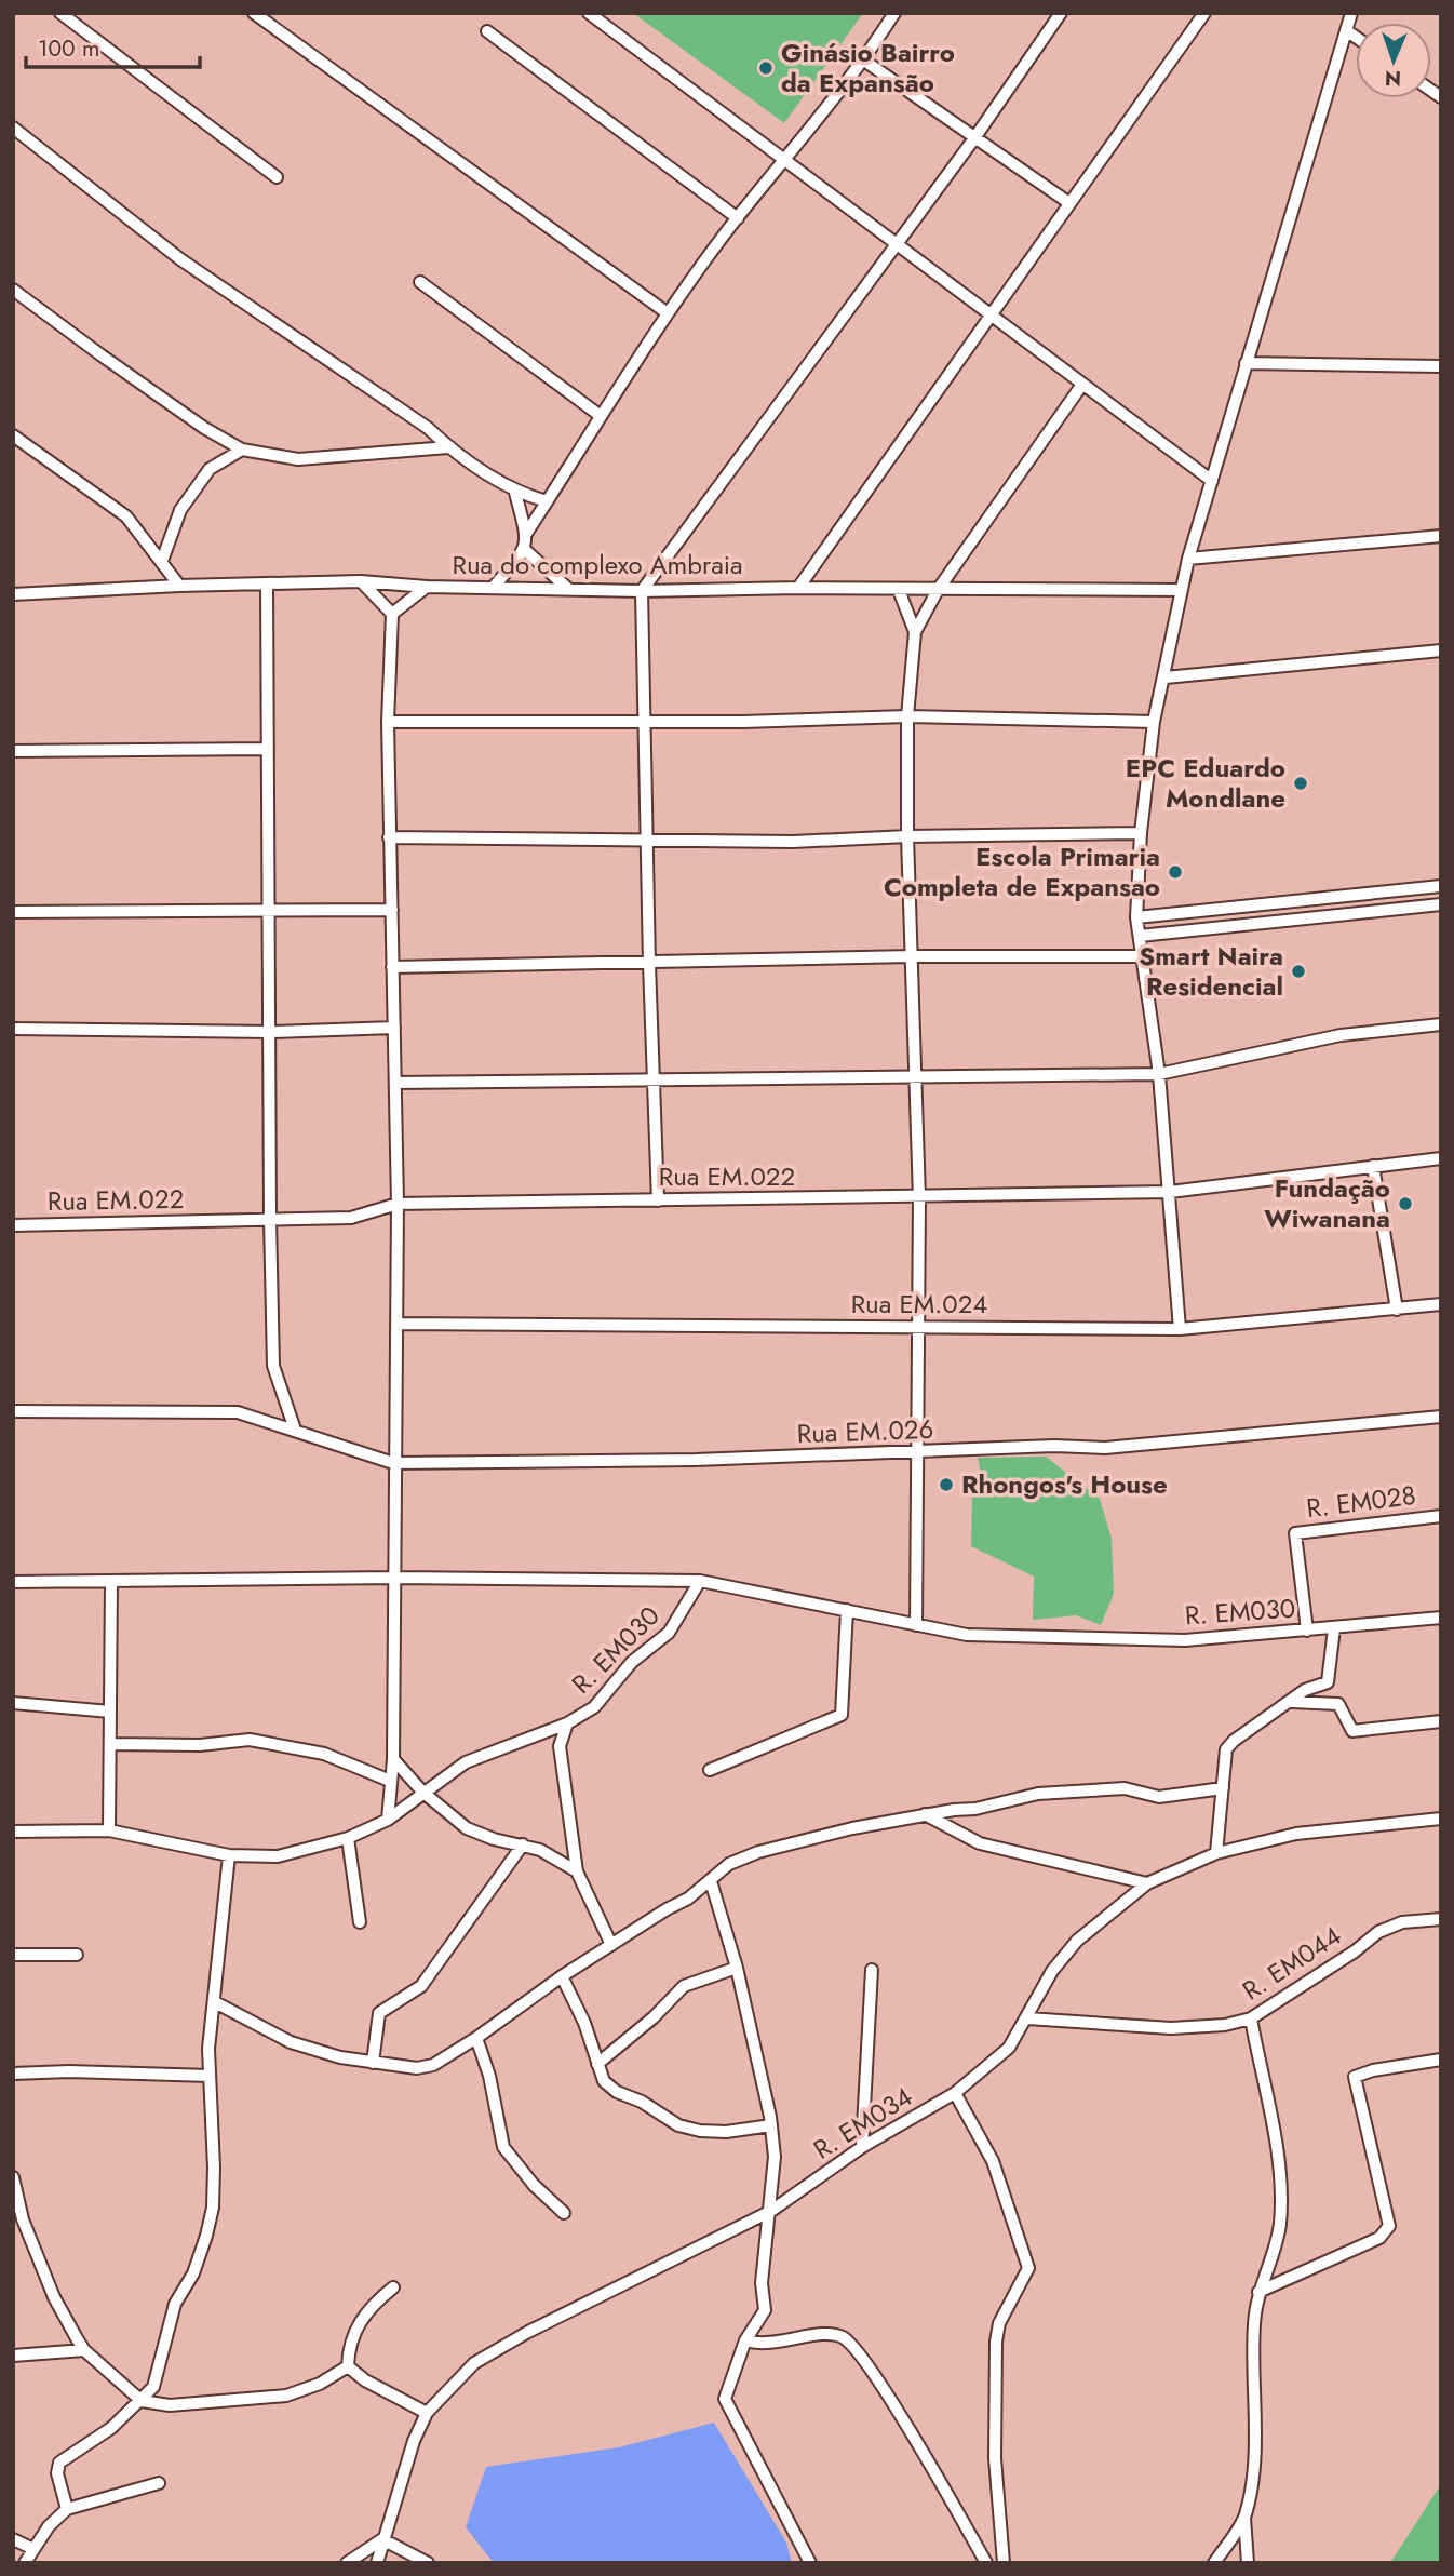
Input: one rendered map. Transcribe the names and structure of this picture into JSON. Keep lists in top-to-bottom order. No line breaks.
{"streets":{"street":["Rua do complexo Ambraia","Rua EM.022","Rua EM.024","Rua EM.026","R. EM028","R. EM030","R. EM044","R. EM034"]},"crossings":[["R. EM028","R. EM030"],["R. EM044","R. EM034"]],"places":["Ginásio Bairro da Expansão","EPC Eduardo Mondlane","Escola Primaria Completa de Expansao","Smart Naira Residencial","Fundação Wiwanana","Rhongos's House"],"scale_bar":"100 m","north":"bottom"}
